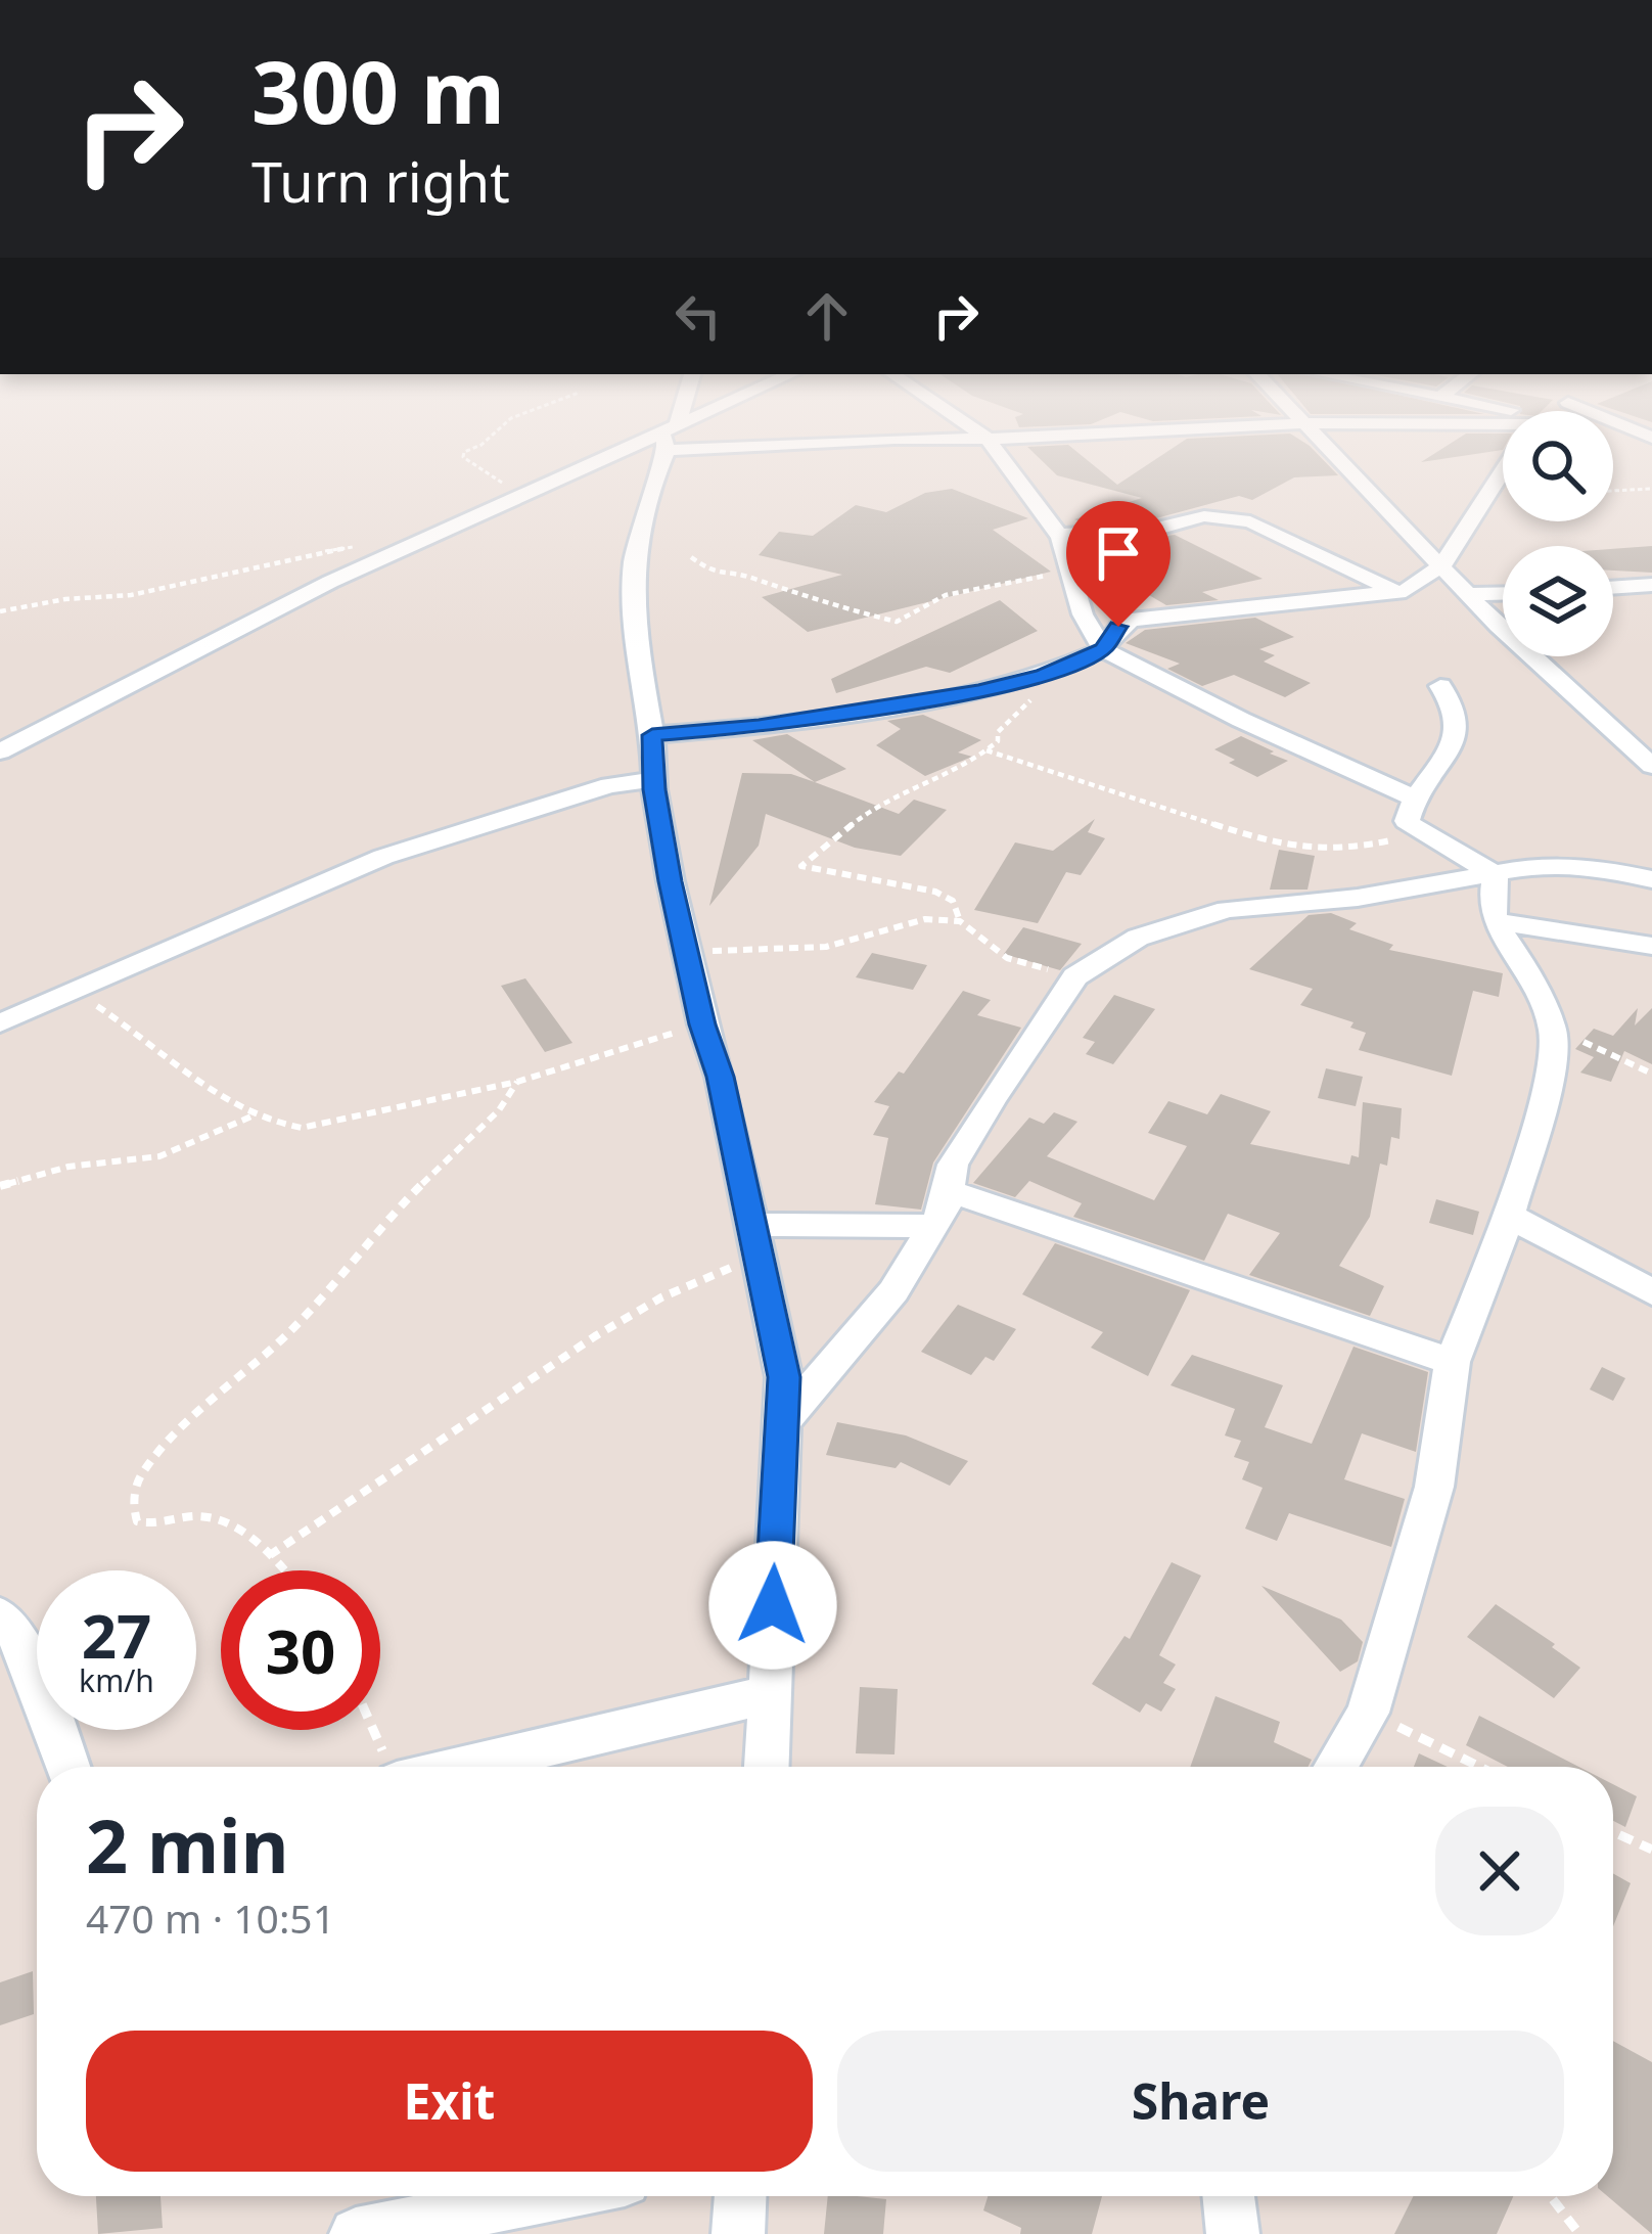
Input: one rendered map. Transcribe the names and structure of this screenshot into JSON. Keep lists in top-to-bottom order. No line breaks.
{"page":{"turn":["300 m","Turn right"],"speed":"27 km/h","limit":"30","heading":["2 min","470 m · 10:51"],"buttons":["Exit","Share"]}}
